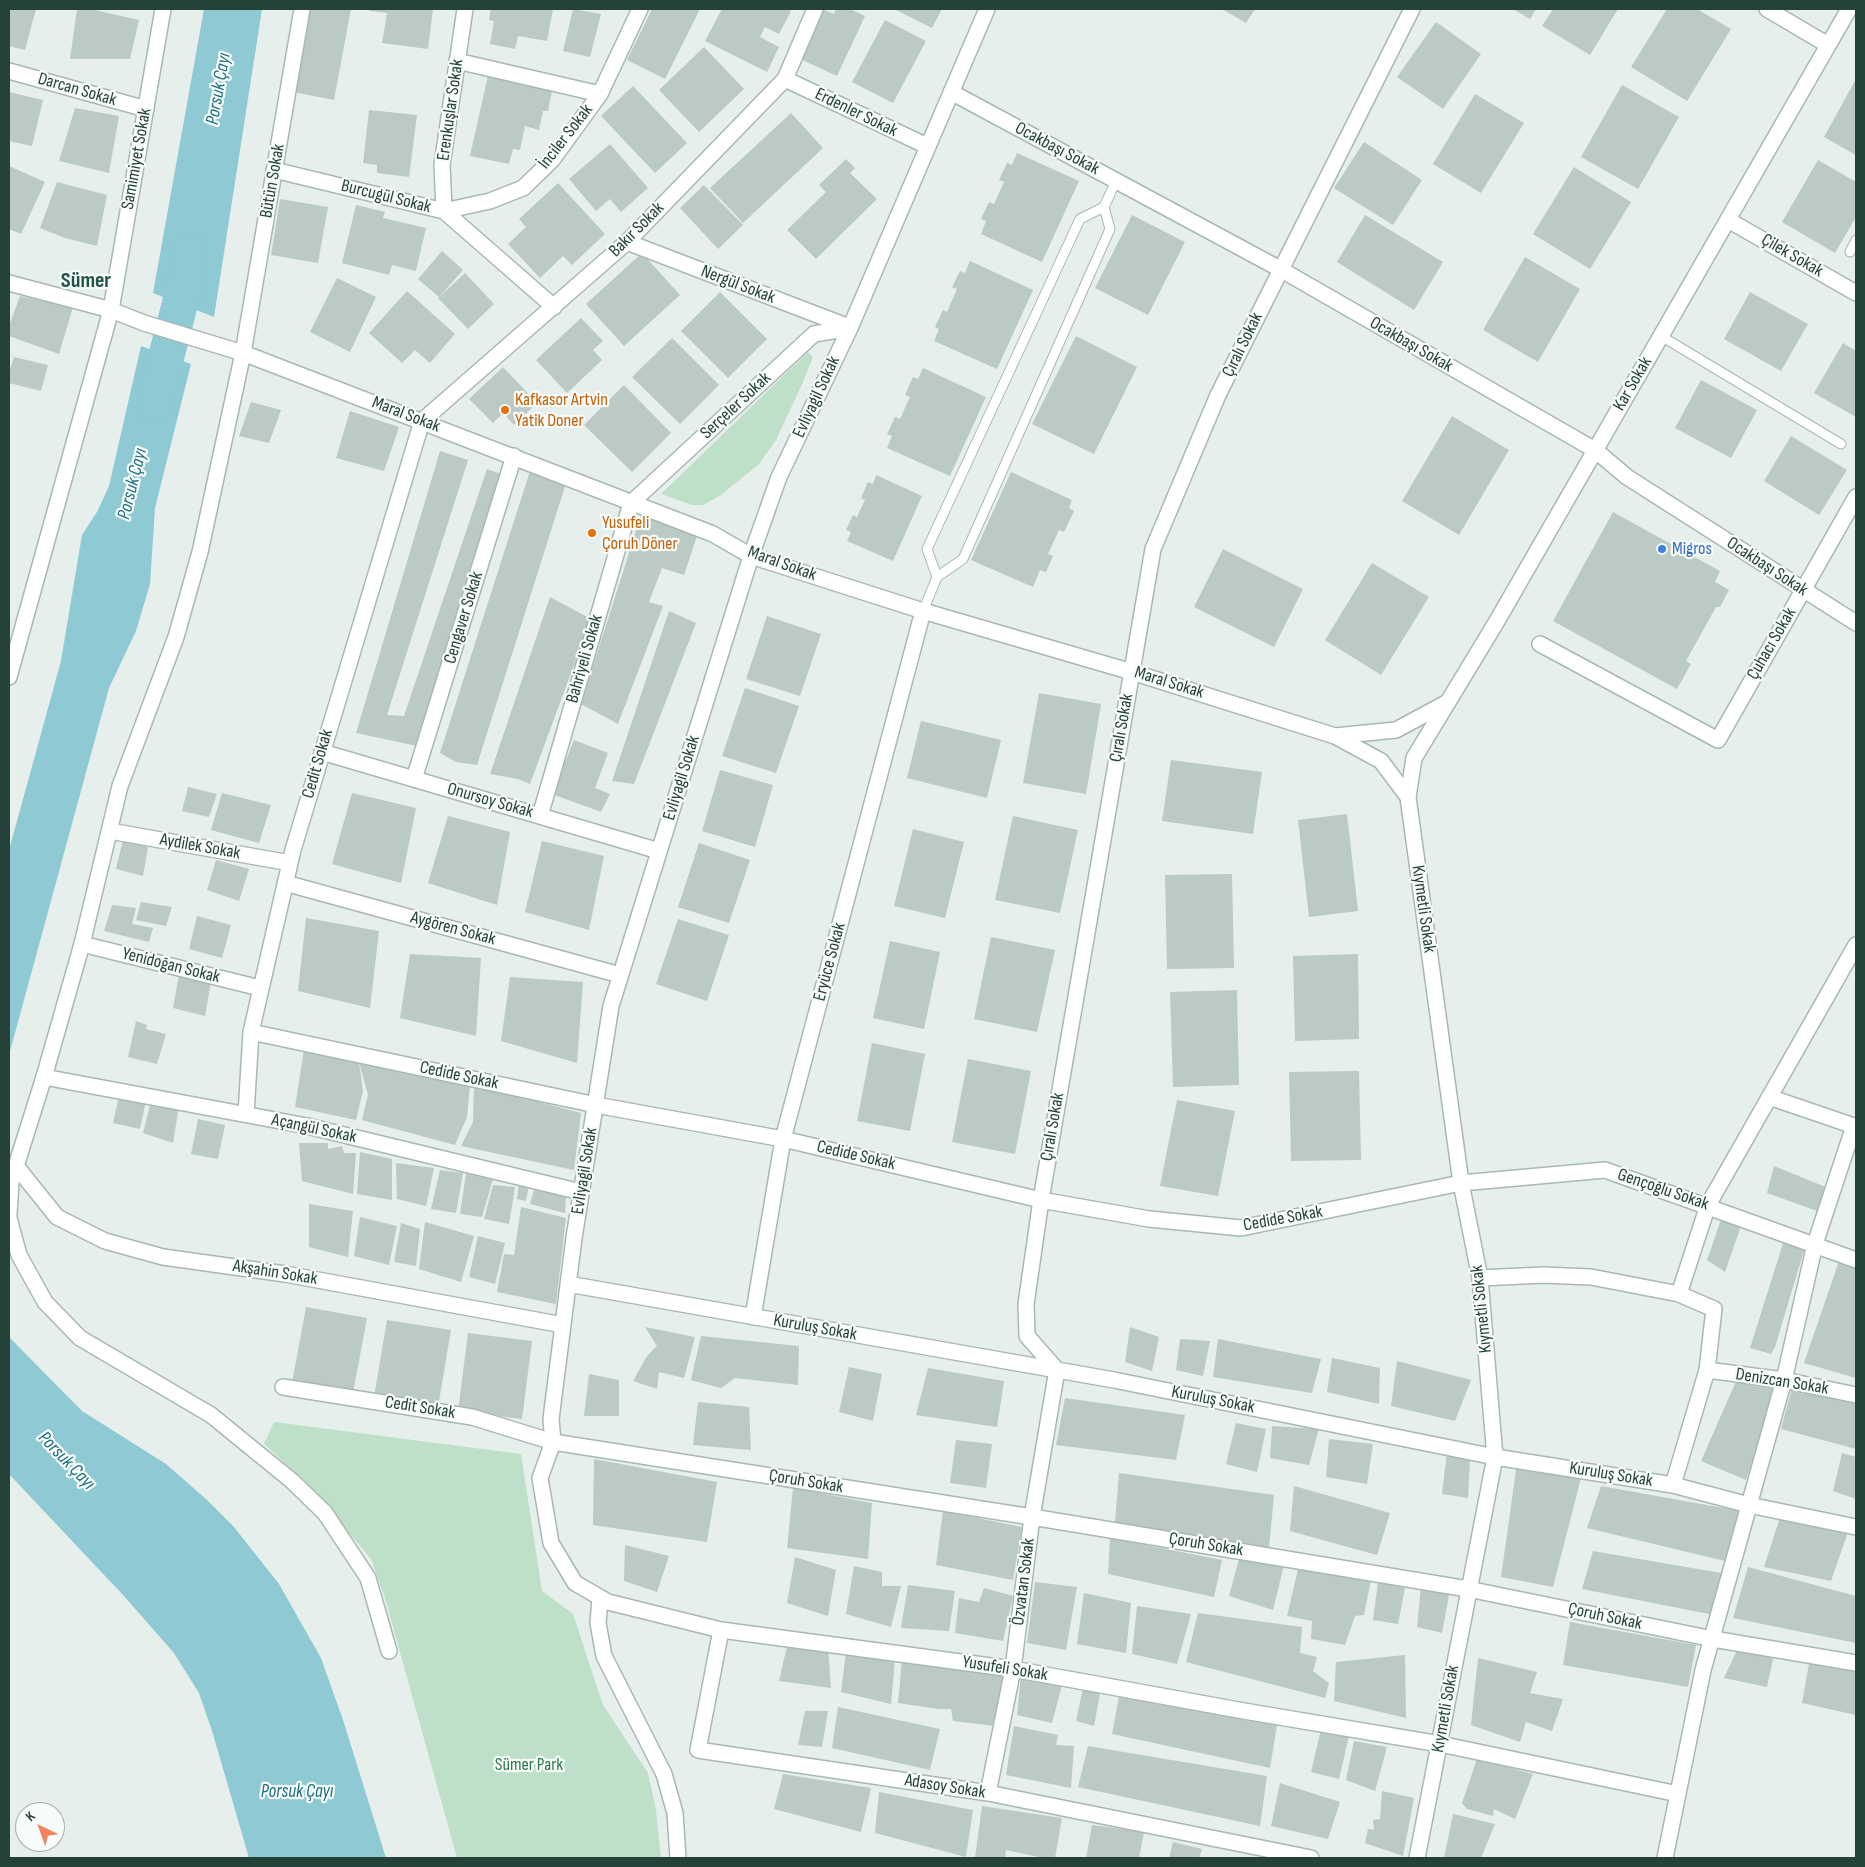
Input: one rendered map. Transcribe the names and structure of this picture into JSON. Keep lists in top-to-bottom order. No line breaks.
{"streets":{"street":["Darcan Sokak","Erenkuşlar Sokak","Erdenler Sokak","İnciler Sokak","Ocakbaşı Sokak","Samimiyet Sokak","Bütün Sokak","Burcugül Sokak","Bakır Sokak","Çilek Sokak","Nergül Sokak","Çıralı Sokak","Kar Sokak","Evliyagil Sokak","Serçeler Sokak","Maral Sokak","Cengaver Sokak","Çuhacı Sokak","Bahriyeli Sokak","Cedit Sokak","Onursoy Sokak","Aydilek Sokak","Kıymetli Sokak","Aygören Sokak","Eryüce Sokak","Yenidoğan Sokak","Cedide Sokak","Açangül Sokak","Gençoğlu Sokak","Akşahin Sokak","Kuruluş Sokak","Denizcan Sokak","Çoruh Sokak","Özvatan Sokak","Yusufeli Sokak","Adasoy Sokak"]},"crossings":[["Darcan Sokak","Samimiyet Sokak"],["Erenkuşlar Sokak","İnciler Sokak"],["Erenkuşlar Sokak","Burcugül Sokak"],["Erdenler Sokak","Bakır Sokak"],["Erdenler Sokak","Evliyagil Sokak"],["İnciler Sokak","Burcugül Sokak"],["Ocakbaşı Sokak","Çıralı Sokak"],["Ocakbaşı Sokak","Kar Sokak"],["Ocakbaşı Sokak","Evliyagil Sokak"],["Ocakbaşı Sokak","Çuhacı Sokak"],["Samimiyet Sokak","Maral Sokak"],["Bütün Sokak","Burcugül Sokak"],["Bütün Sokak","Maral Sokak"],["Bütün Sokak","Aydilek Sokak"],["Bütün Sokak","Yenidoğan Sokak"],["Bütün Sokak","Açangül Sokak"],["Bütün Sokak","Akşahin Sokak"],["Burcugül Sokak","Bakır Sokak"],["Bakır Sokak","Nergül Sokak"],["Bakır Sokak","Maral Sokak"],["Bakır Sokak","Cedit Sokak"],["Çilek Sokak","Kar Sokak"],["Nergül Sokak","Evliyagil Sokak"],["Nergül Sokak","Serçeler Sokak"],["Çıralı Sokak","Maral Sokak"],["Çıralı Sokak","Cedide Sokak"],["Çıralı Sokak","Kuruluş Sokak"],["Çıralı Sokak","Özvatan Sokak"],["Kar Sokak","Kıymetli Sokak"],["Evliyagil Sokak","Serçeler Sokak"],["Evliyagil Sokak","Maral Sokak"],["Evliyagil Sokak","Cedit Sokak"],["Evliyagil Sokak","Onursoy Sokak"],["Evliyagil Sokak","Aygören Sokak"],["Evliyagil Sokak","Cedide Sokak"],["Evliyagil Sokak","Açangül Sokak"],["Evliyagil Sokak","Akşahin Sokak"],["Evliyagil Sokak","Kuruluş Sokak"],["Evliyagil Sokak","Çoruh Sokak"],["Evliyagil Sokak","Yusufeli Sokak"],["Serçeler Sokak","Maral Sokak"],["Serçeler Sokak","Bahriyeli Sokak"],["Maral Sokak","Cengaver Sokak"],["Maral Sokak","Bahriyeli Sokak"],["Maral Sokak","Cedit Sokak"],["Maral Sokak","Eryüce Sokak"],["Cengaver Sokak","Onursoy Sokak"],["Bahriyeli Sokak","Onursoy Sokak"],["Cedit Sokak","Onursoy Sokak"],["Cedit Sokak","Aydilek Sokak"],["Cedit Sokak","Aygören Sokak"],["Cedit Sokak","Yenidoğan Sokak"],["Cedit Sokak","Cedide Sokak"],["Cedit Sokak","Açangül Sokak"],["Cedit Sokak","Çoruh Sokak"],["Kıymetli Sokak","Cedide Sokak"],["Kıymetli Sokak","Gençoğlu Sokak"],["Kıymetli Sokak","Kuruluş Sokak"],["Kıymetli Sokak","Çoruh Sokak"],["Kıymetli Sokak","Yusufeli Sokak"],["Eryüce Sokak","Cedide Sokak"],["Eryüce Sokak","Kuruluş Sokak"],["Cedide Sokak","Gençoğlu Sokak"],["Kuruluş Sokak","Özvatan Sokak"],["Çoruh Sokak","Özvatan Sokak"],["Özvatan Sokak","Yusufeli Sokak"],["Özvatan Sokak","Adasoy Sokak"],["Yusufeli Sokak","Adasoy Sokak"]],"districts":["Sümer"],"water":["Porsuk Çayı"],"parks":["Sümer Park"],"places":["Kafkasor Artvin Yatik Doner","Yusufeli Çoruh Döner","Migros"],"north":"top left"}
